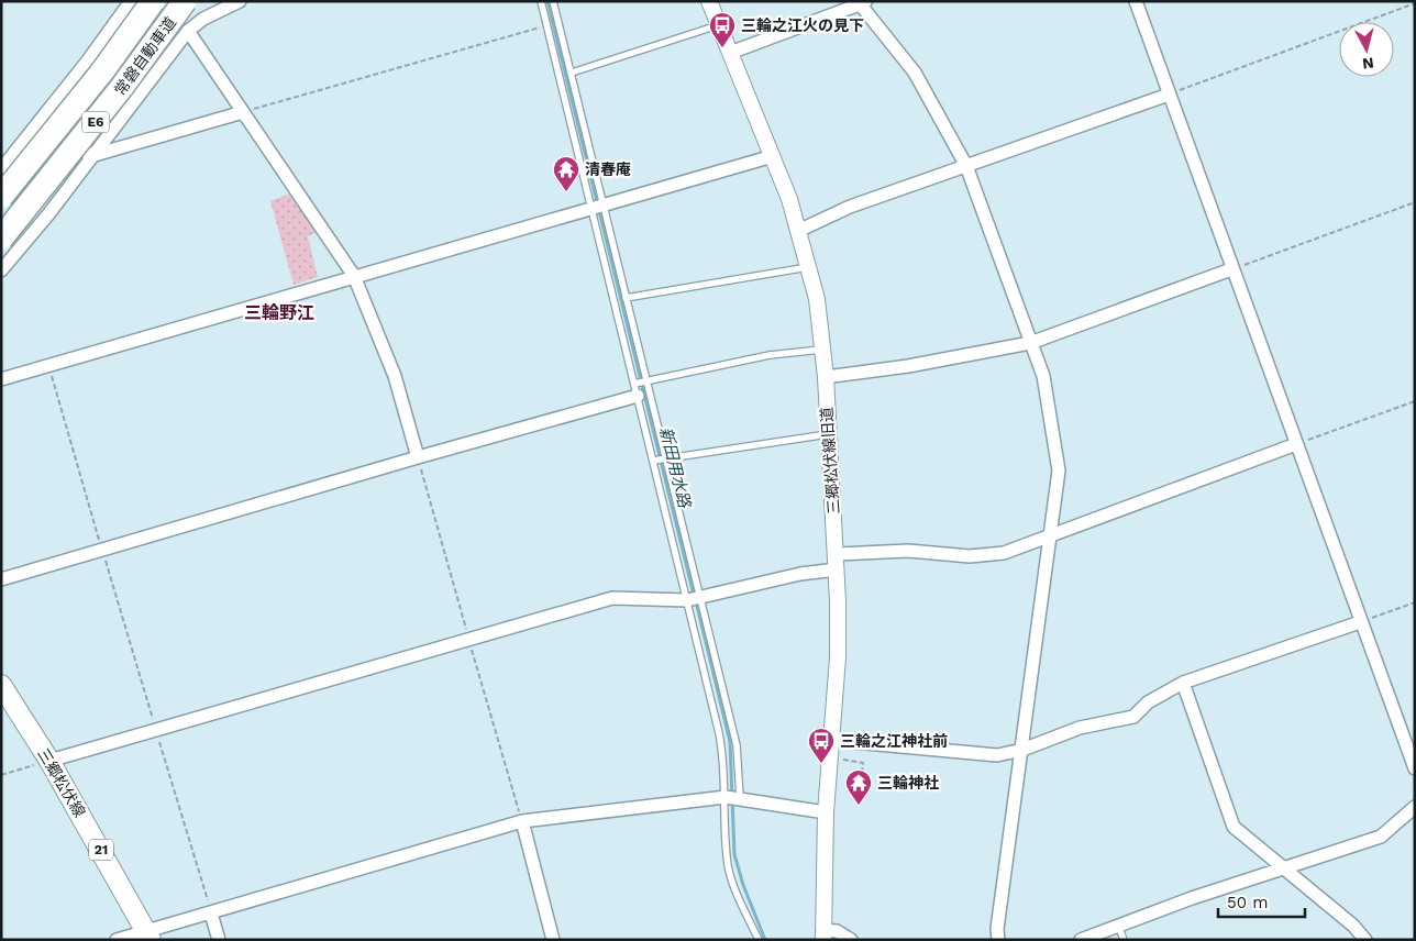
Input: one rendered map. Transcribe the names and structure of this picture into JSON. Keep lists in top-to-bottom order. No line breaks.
{"streets":{"highway":["常磐自動車道","E6"],"main road":["三郷松伏線","21"],"street":["三郷松伏線旧道"]},"districts":["三輪野江"],"water":["新田用水路"],"places":{"bus stop":["三輪之江火の見下","三輪之江神社前"],"temple":["清春庵","三輪神社"]},"scale_bar":"50 m","north":"bottom"}
